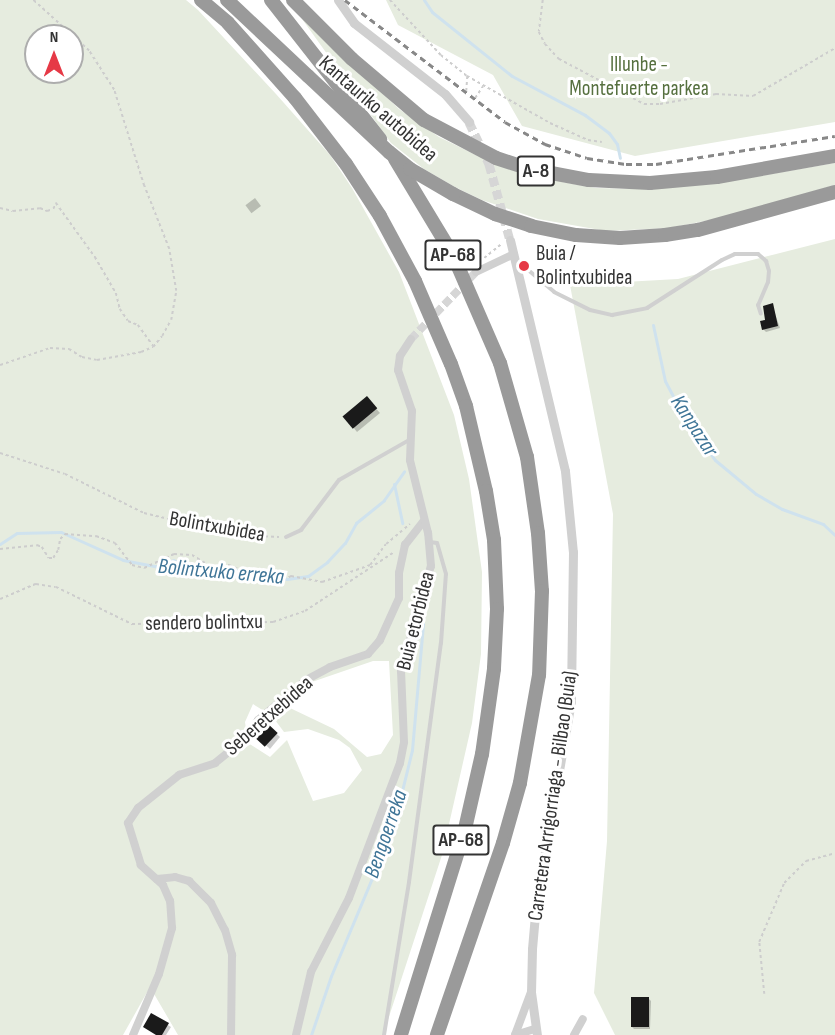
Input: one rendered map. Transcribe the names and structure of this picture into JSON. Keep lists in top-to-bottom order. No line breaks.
{"streets":{"highway":["Kantauriko autobidea","A-8","AP-68"],"street":["Buia etorbidea","Seberetxebidea","Carretera Arrigorriaga - Bilbao (Buia)"],"lane":["Bolintxubidea"],"path":["sendero bolintxu"]},"crossings":[["Bolintxubidea","Buia etorbidea"],["Buia etorbidea","Seberetxebidea"]],"water":["Kanpazar","Bolintxuko erreka","Bengoerreka"],"parks":["Illunbe - Montefuerte parkea"],"places":["Buia / Bolintxubidea"],"north":"top"}
